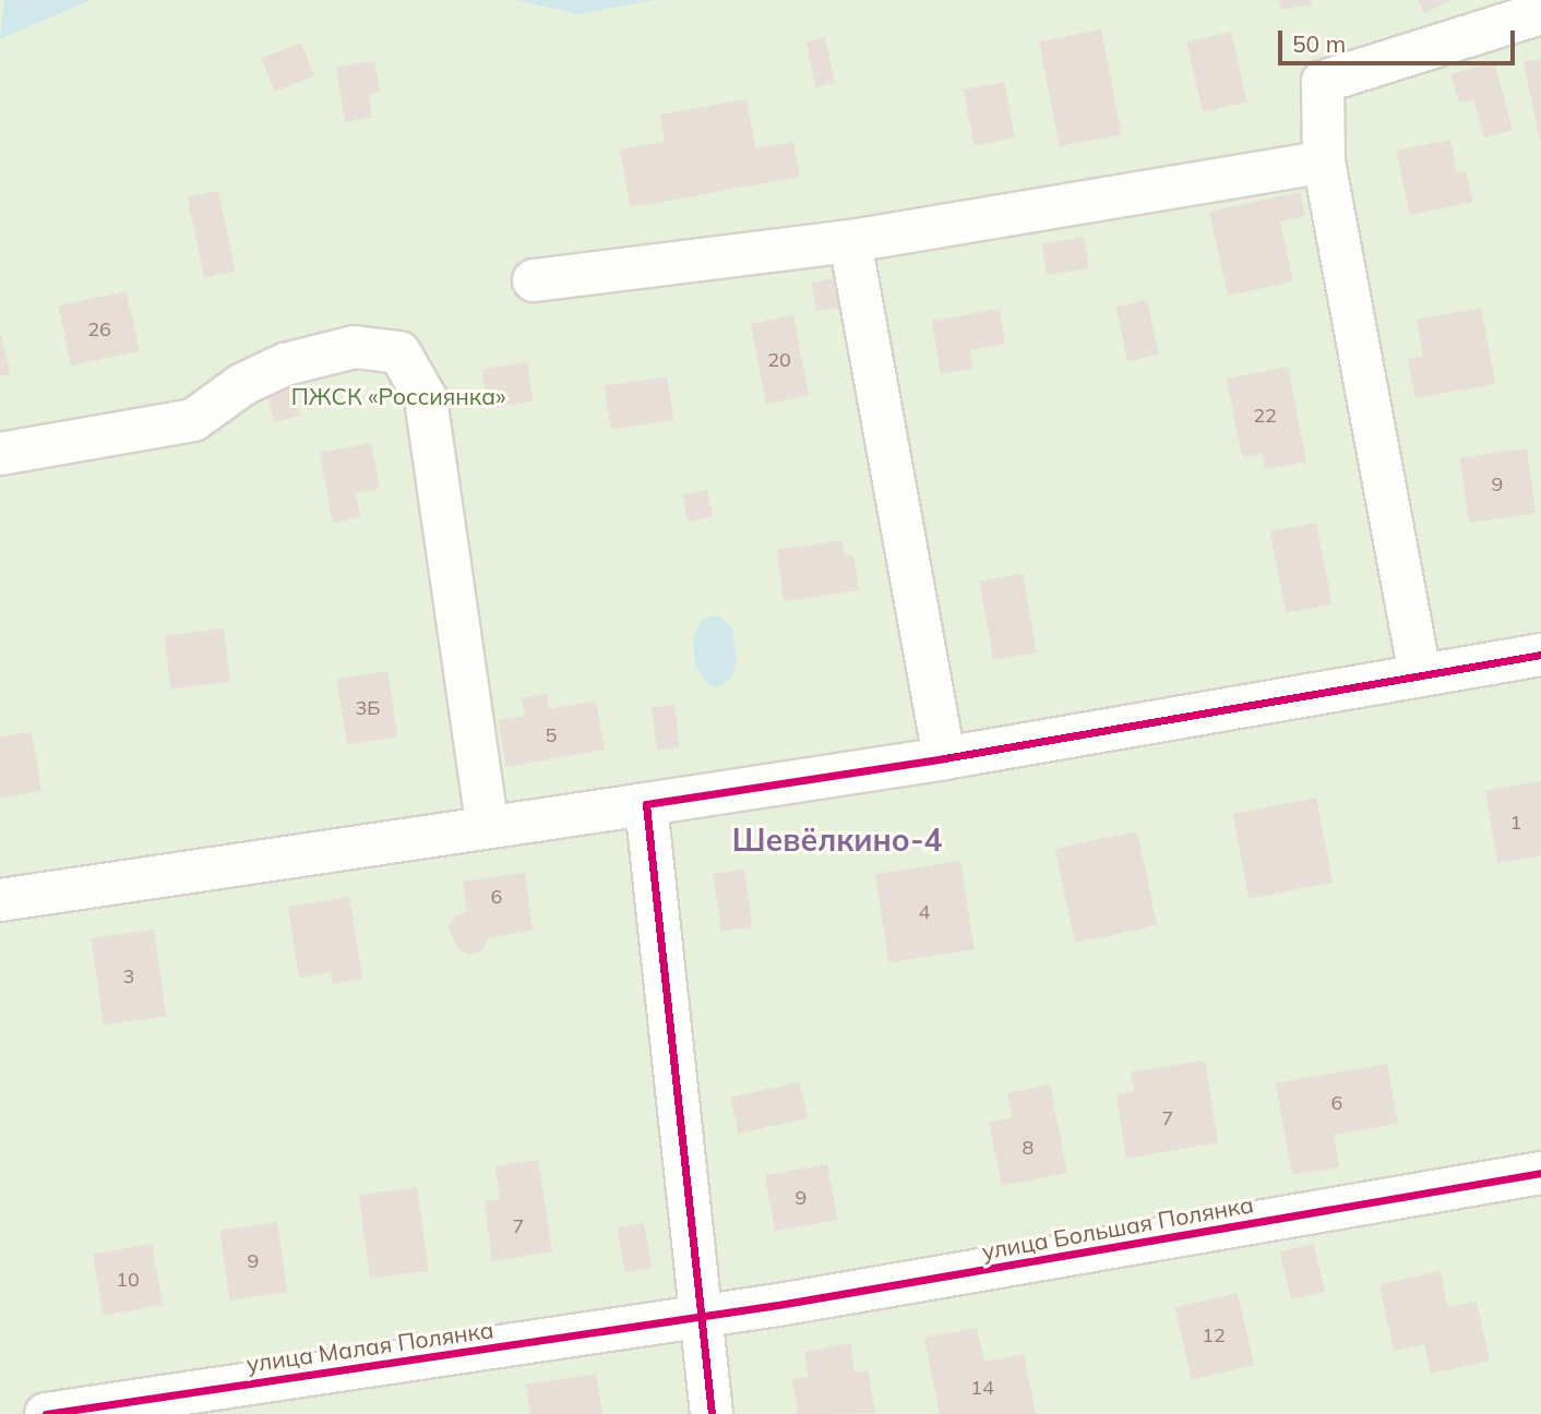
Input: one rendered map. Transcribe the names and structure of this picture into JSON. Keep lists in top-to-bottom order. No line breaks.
{"streets":{"street":["улица Большая Полянка","улица Малая Полянка"]},"crossings":[["улица Большая Полянка","улица Малая Полянка"]],"districts":["Шевёлкино-4"],"parks":["ПЖСК «Россиянка»"],"house_numbers":["26","20","22","9","3Б","5","1","6","4","3","6","7","8","9","7","9","10","12","14"],"scale_bar":"50 m"}
